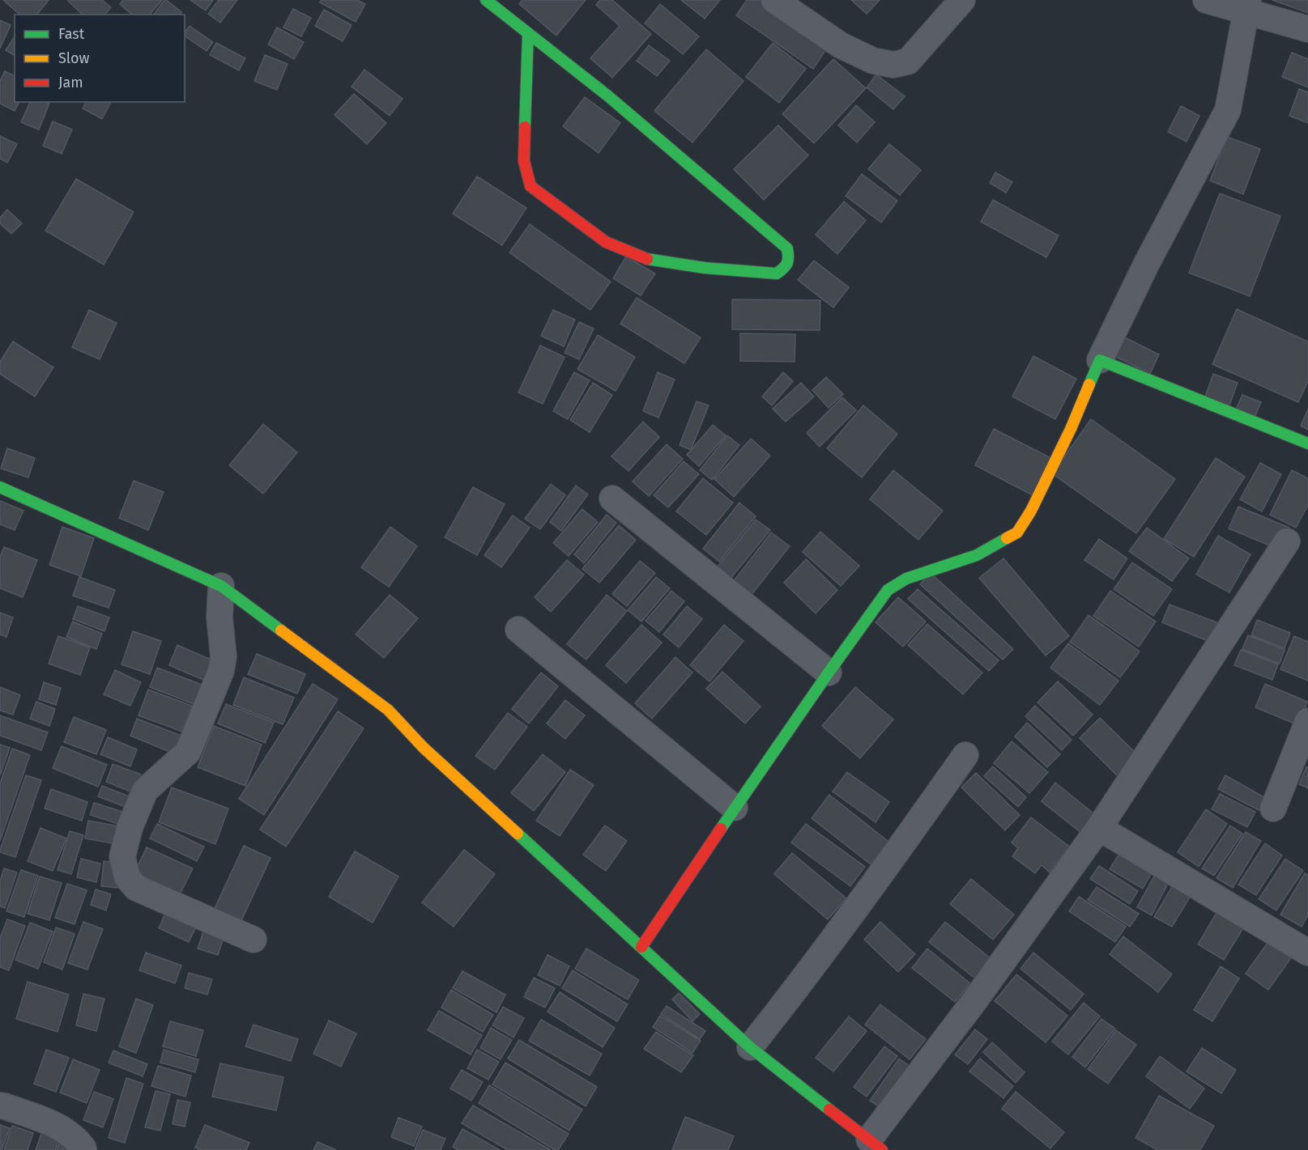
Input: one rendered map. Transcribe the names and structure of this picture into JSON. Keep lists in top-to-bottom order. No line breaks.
{"legend":["Fast","Slow","Jam"]}
